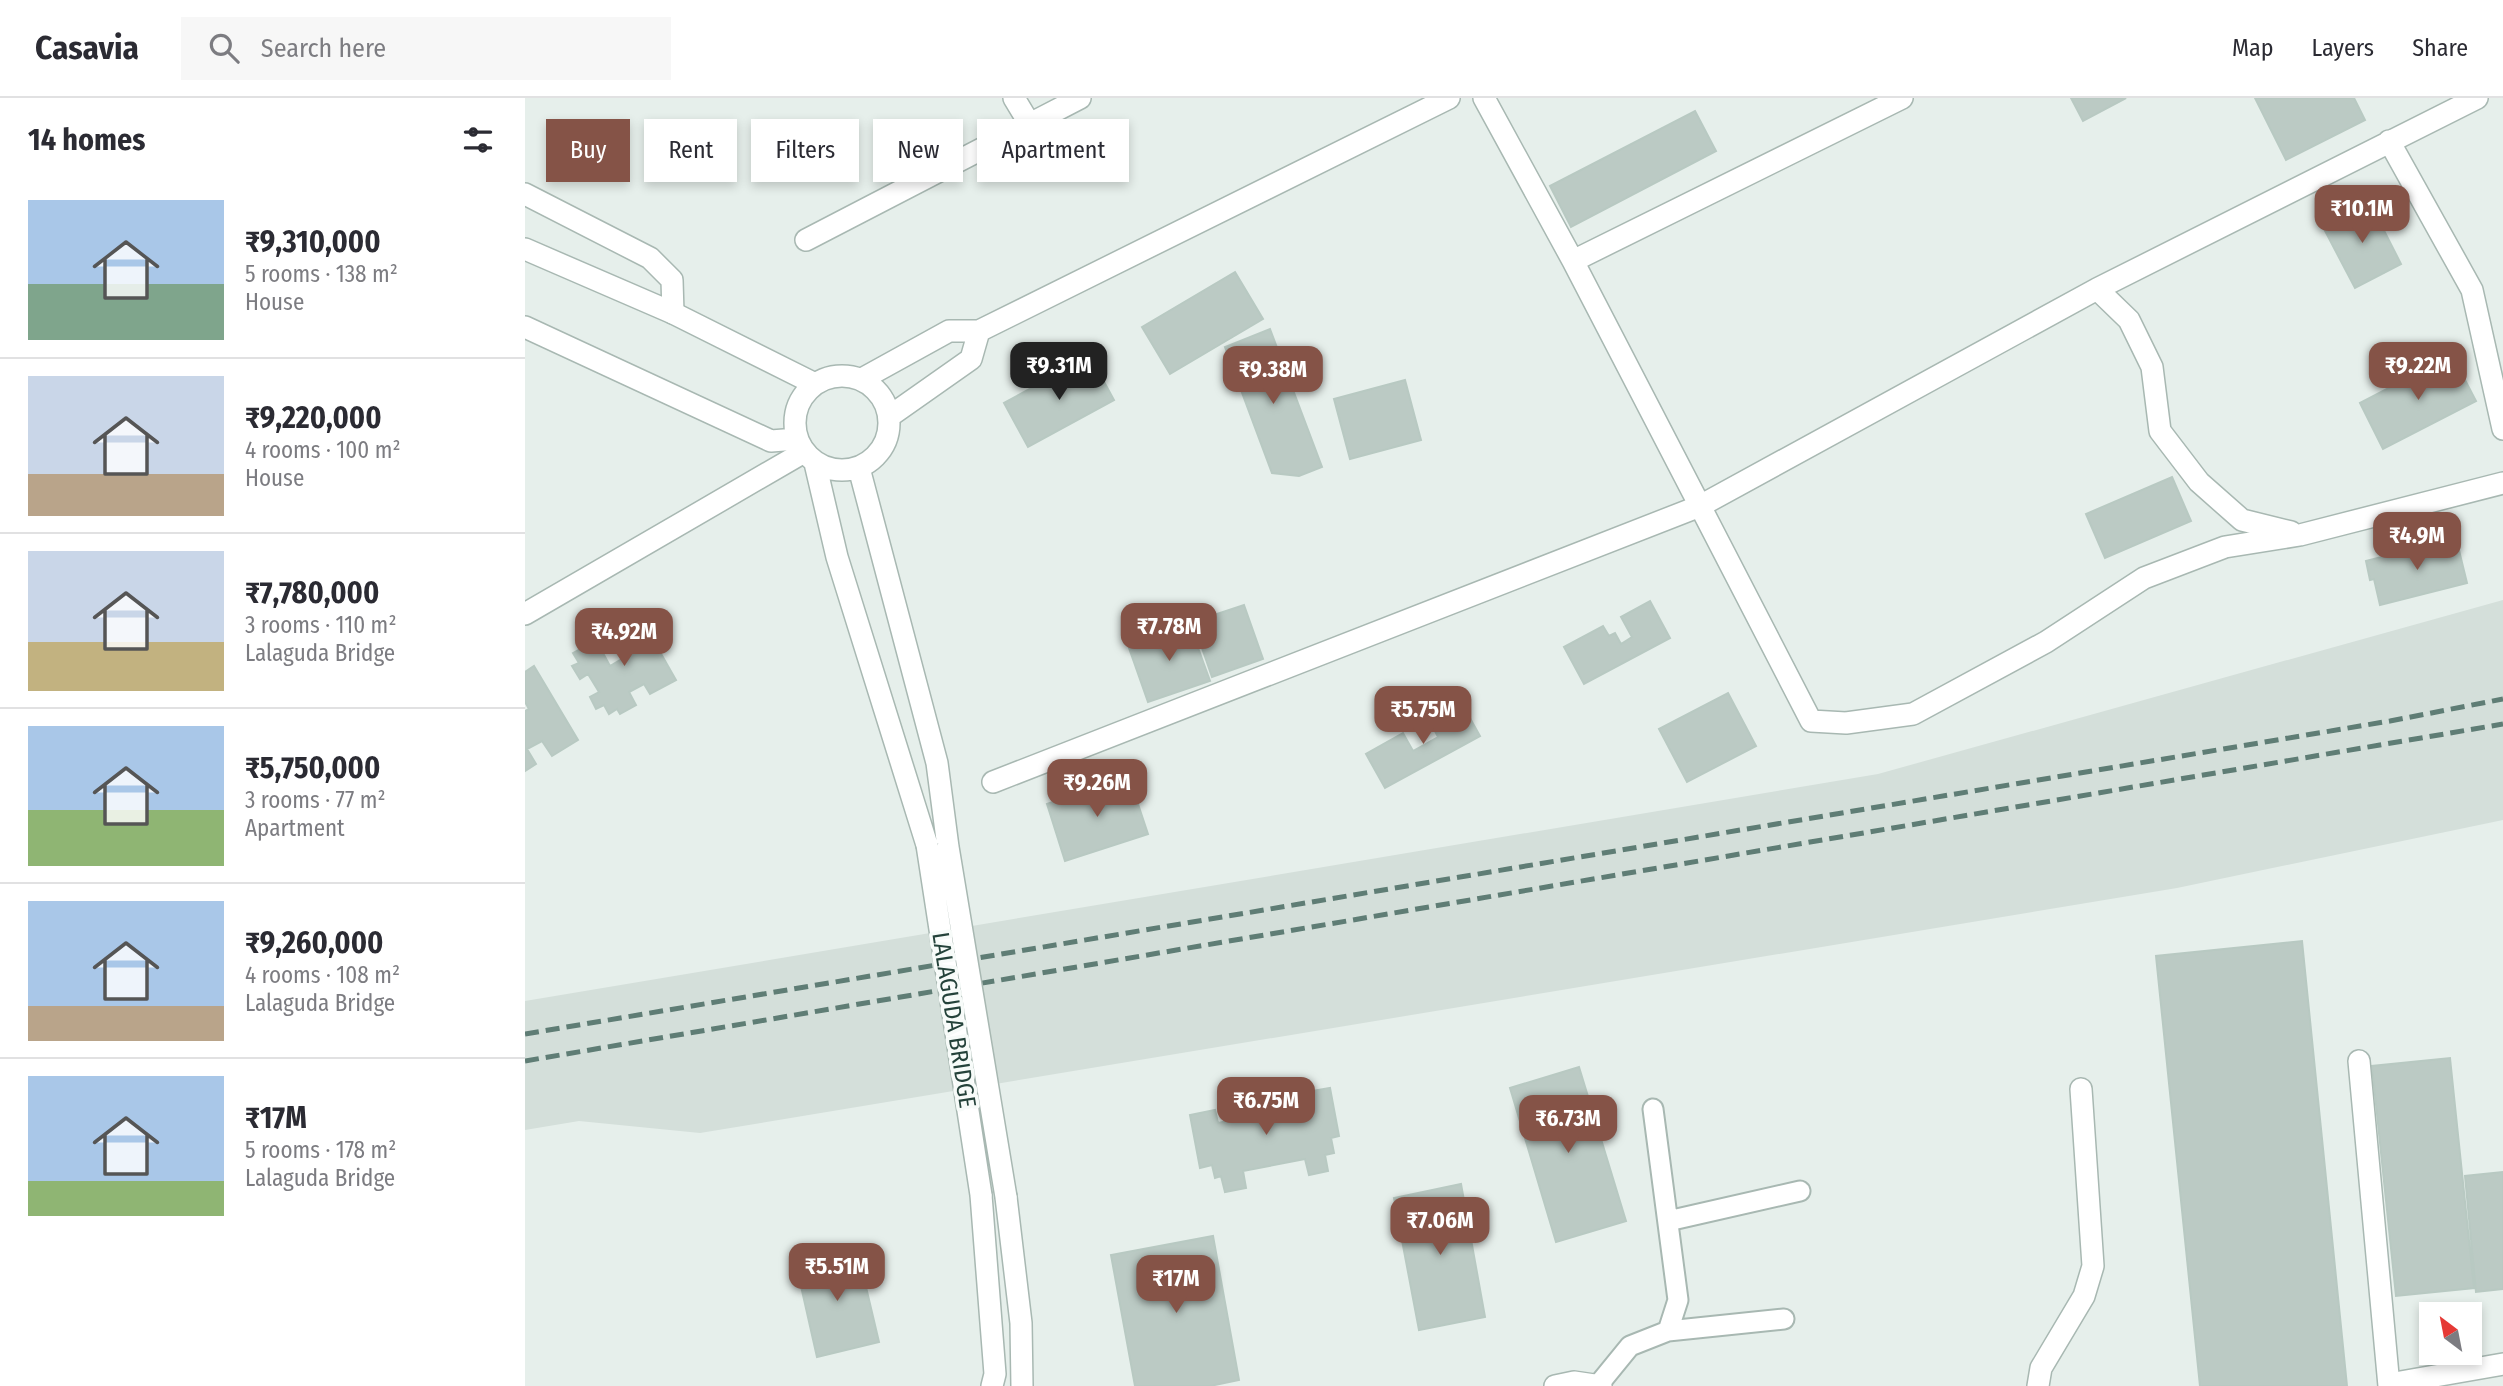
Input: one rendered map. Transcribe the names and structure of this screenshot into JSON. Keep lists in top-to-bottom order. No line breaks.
{"streets":{"street":["LALAGUDA BRIDGE"]},"north":"top left","page":{"header":"Casavia","search":"Search here","nav":["Map","Layers","Share"],"heading":"14 homes","chip":["Buy","Rent","Filters","New","Apartment"],"list":[{"name":"₹9,310,000","note":"5 rooms · 138 m² · House"},{"name":"₹9,220,000","note":"4 rooms · 100 m² · House"},{"name":"₹7,780,000","note":"3 rooms · 110 m² · Lalaguda Bridge"},{"name":"₹5,750,000","note":"3 rooms · 77 m² · Apartment"},{"name":"₹9,260,000","note":"4 rooms · 108 m² · Lalaguda Bridge"},{"name":"₹17M","note":"5 rooms · 178 m² · Lalaguda Bridge"}],"price":["₹10.1M","₹9.31M","₹9.22M","₹9.38M","₹4.9M","₹7.78M","₹4.92M","₹5.75M","₹9.26M","₹6.75M","₹6.73M","₹7.06M","₹5.51M","₹17M"]}}
